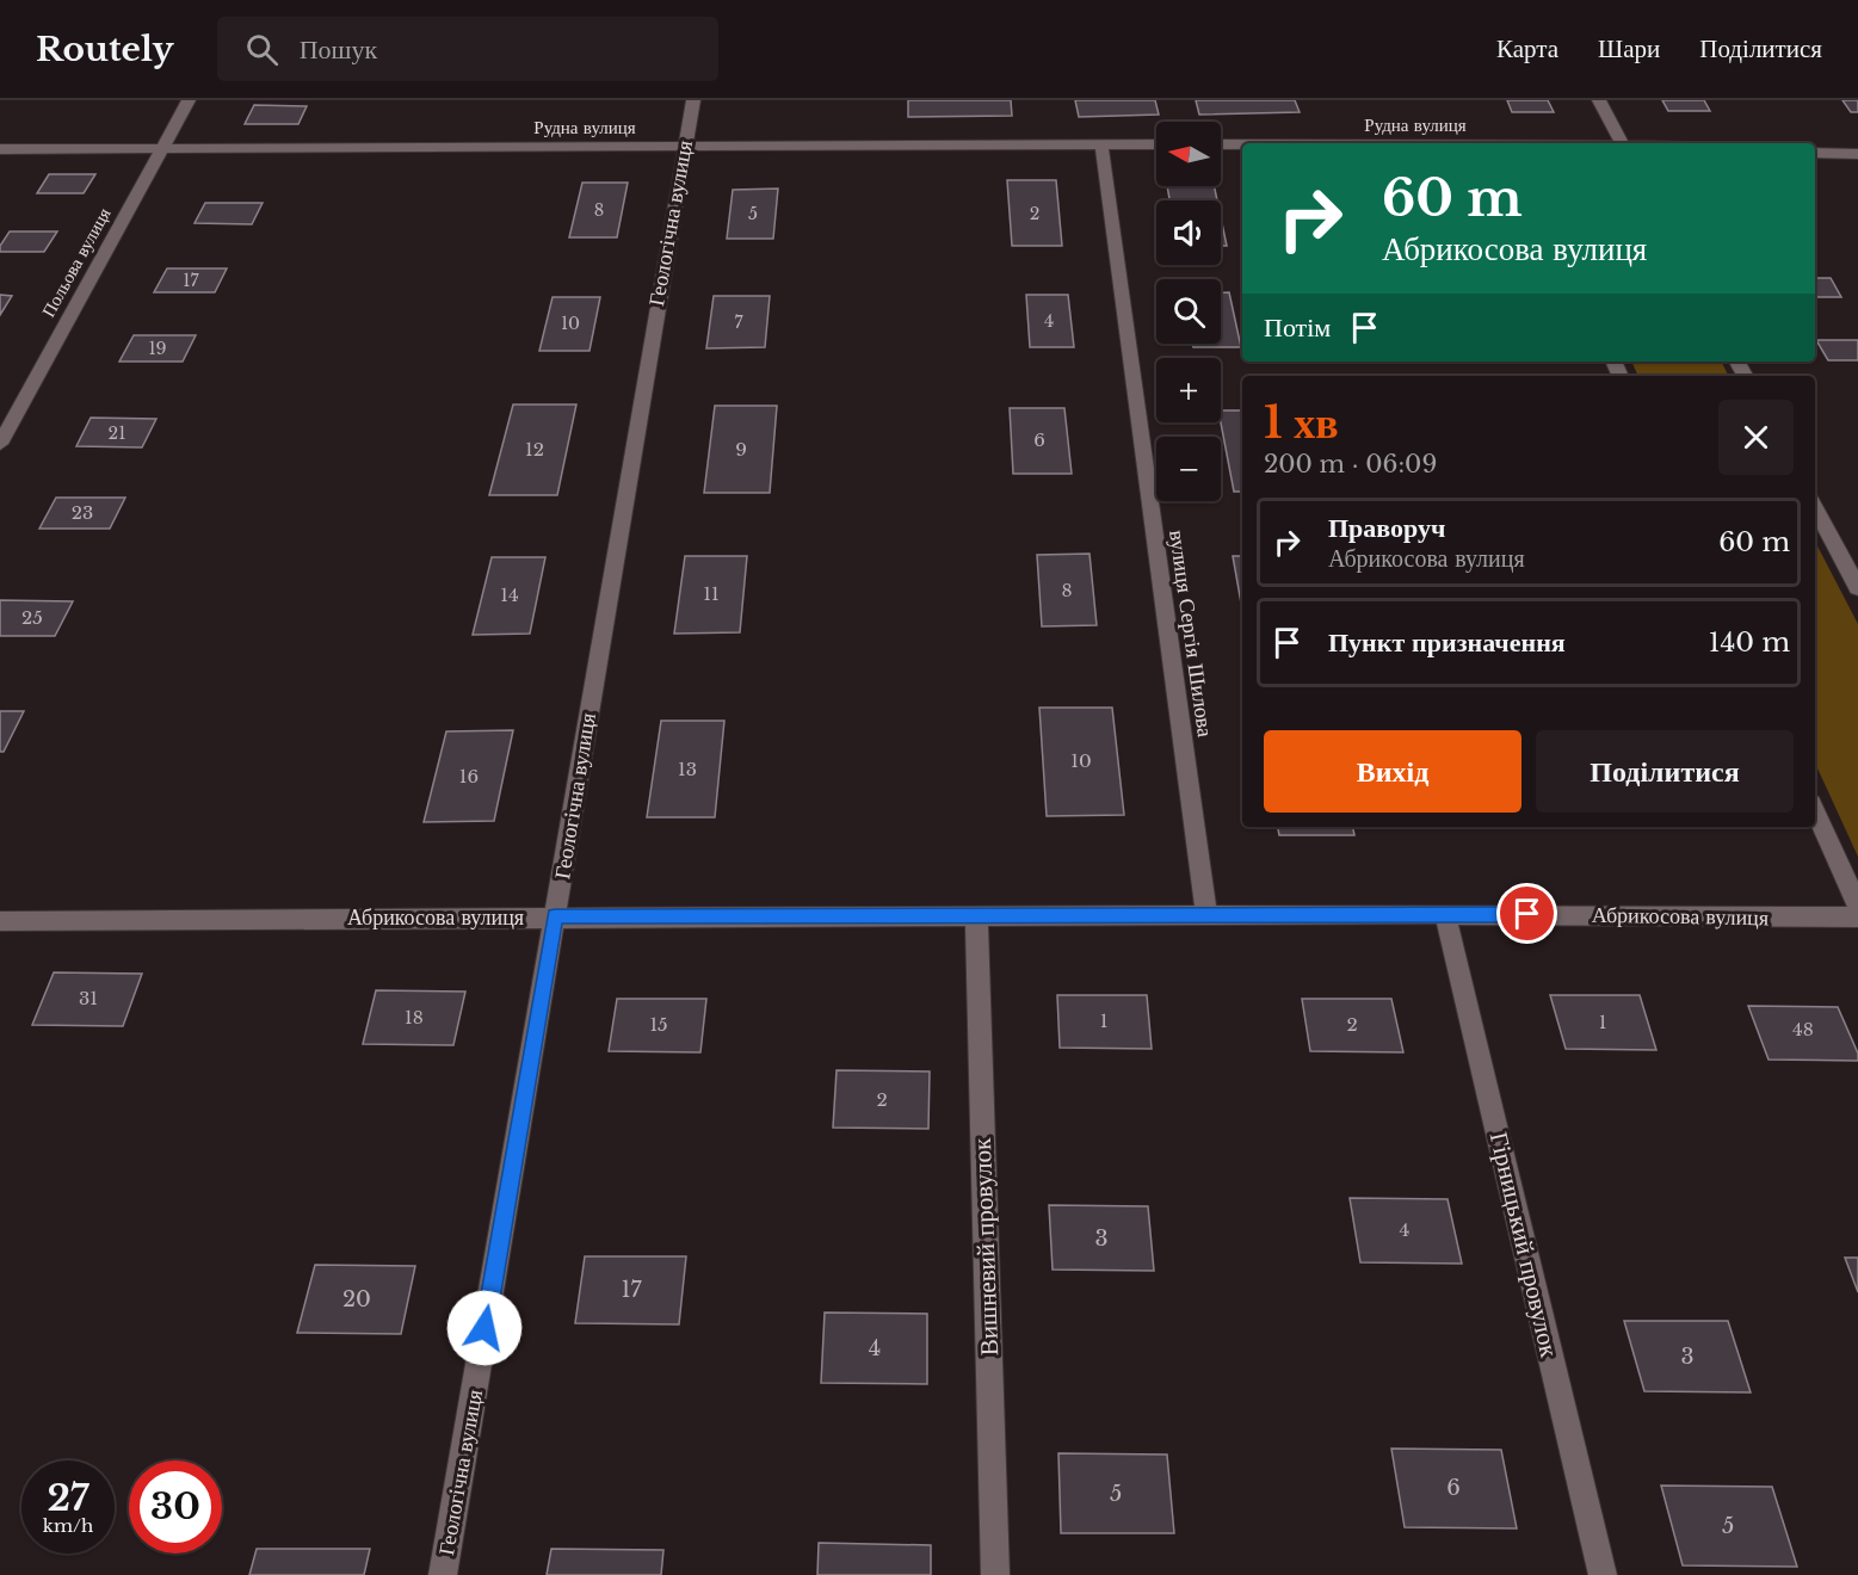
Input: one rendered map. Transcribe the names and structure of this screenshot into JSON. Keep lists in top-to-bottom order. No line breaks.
{"streets":{"street":["Рудна вулиця","Геологічна вулиця","Польова вулиця","вулиця Сергія Шилова","Абрикосова вулиця","Гірницький провулок","Вишневий провулок"]},"crossings":[["Рудна вулиця","Геологічна вулиця"],["Рудна вулиця","Польова вулиця"],["Рудна вулиця","вулиця Сергія Шилова"],["Геологічна вулиця","Абрикосова вулиця"],["вулиця Сергія Шилова","Абрикосова вулиця"],["Абрикосова вулиця","Гірницький провулок"],["Абрикосова вулиця","Вишневий провулок"]],"house_numbers":["8","5","2","17","4","7","10","19","21","6","12","9","23","8","11","14","25","10","13","16","31","18","1","1","15","2","48","2","4","3","17","20","4","3","6","5","5"],"north":"left","page":{"header":"Routely","search":"Пошук","nav":["Карта","Шари","Поділитися"],"map_buttons":["+","−"],"turn":["60 m","Абрикосова вулиця"],"then":"Потім","heading":["1 хв","200 m · 06:09"],"list":[{"name":"Праворуч","note":"Абрикосова вулиця","value":"60 m"},{"name":"Пункт призначення","value":"140 m"}],"buttons":["Вихід","Поділитися"],"speed":"27 km/h","limit":"30"}}
